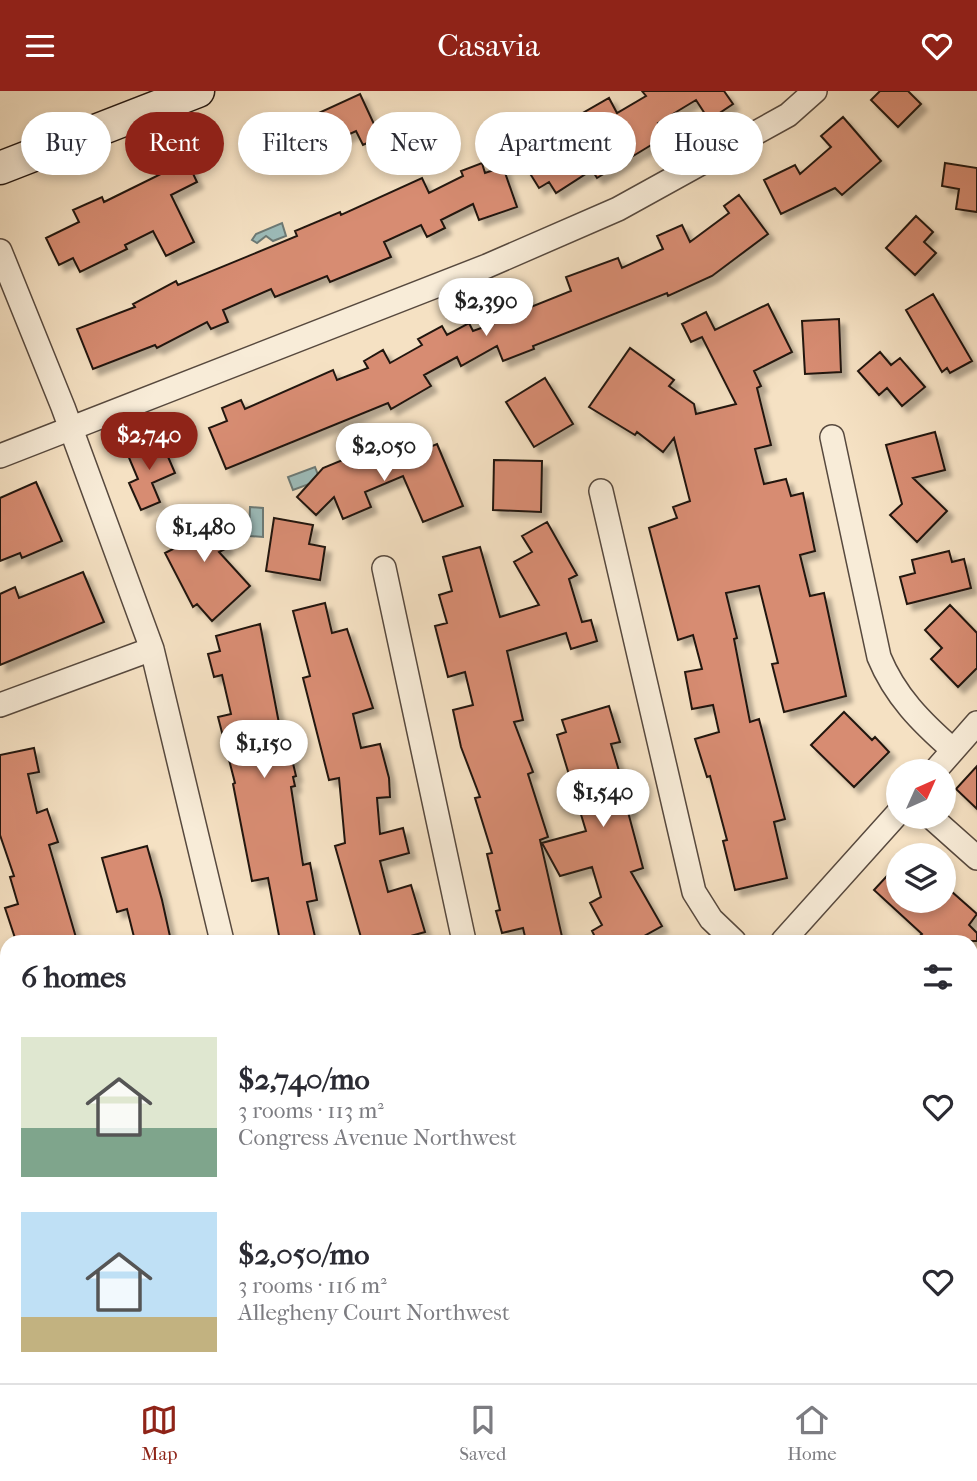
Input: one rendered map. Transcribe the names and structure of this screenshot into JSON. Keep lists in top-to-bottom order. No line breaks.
{"north":"top right","page":{"header":"Casavia","chip":["Buy","Rent","Filters","New","Apartment","House"],"price":["$2,390","$2,740","$2,050","$1,480","$1,150","$1,540"],"heading":"6 homes","list":[{"name":"$2,740/mo","note":"3 rooms · 113 m² · Congress Avenue Northwest"},{"name":"$2,050/mo","note":"3 rooms · 116 m² · Allegheny Court Northwest"}],"tabs":["Map","Saved","Home"]}}
